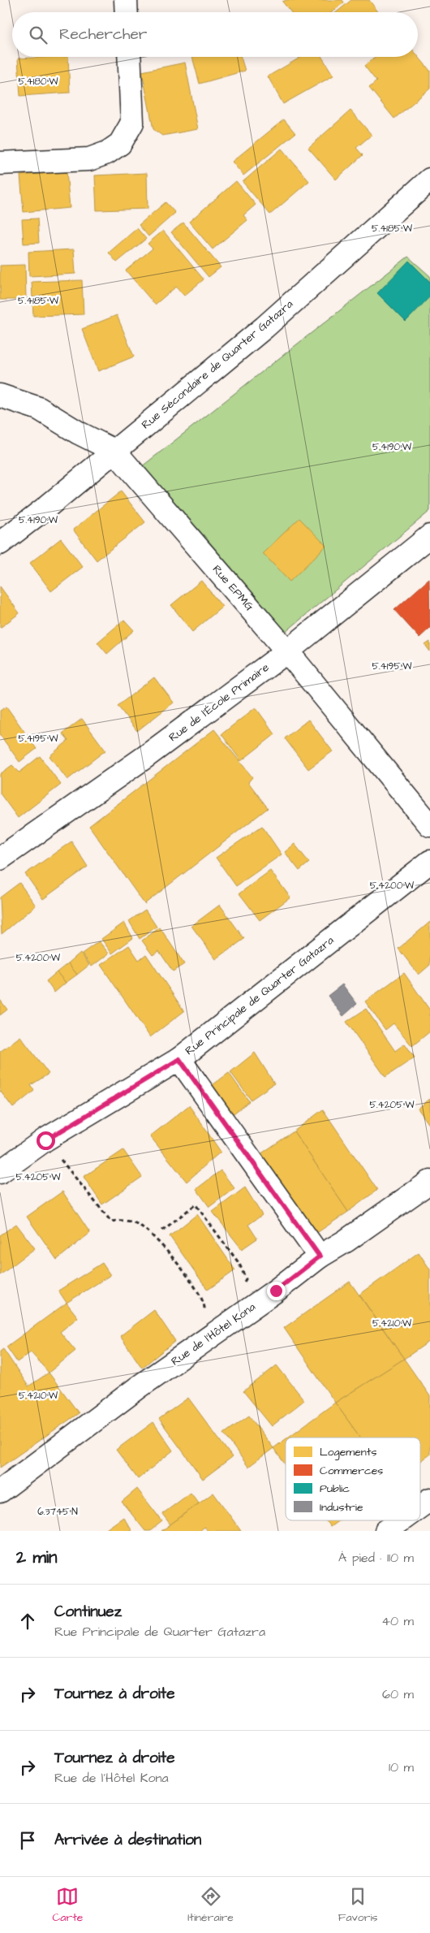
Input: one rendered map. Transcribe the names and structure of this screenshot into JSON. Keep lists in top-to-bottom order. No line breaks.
{"streets":{"street":["Rue Sécondaire de Quarter Gatazra","Rue EPMG","Rue de l'École Primaire","Rue Principale de Quarter Gatazra","Rue de l'Hôtel Kona"]},"crossings":[["Rue Sécondaire de Quarter Gatazra","Rue EPMG"],["Rue EPMG","Rue de l'École Primaire"]],"legend":["Logements","Commerces","Public","Industrie"],"page":{"search":"Rechercher","heading":["2 min","À pied · 110 m"],"list":[["Continuez","Rue Principale de Quarter Gatazra","40 m"],["Tournez à droite","60 m"],["Tournez à droite","Rue de l'Hôtel Kona","10 m"],"Arrivée à destination"],"nav":["Carte","Itinéraire","Favoris"]},"coordinates":["5.4180°W","5.4185°W","5.4190°W","5.4195°W","5.4200°W","5.4205°W","5.4210°W","6.3745°N"]}
